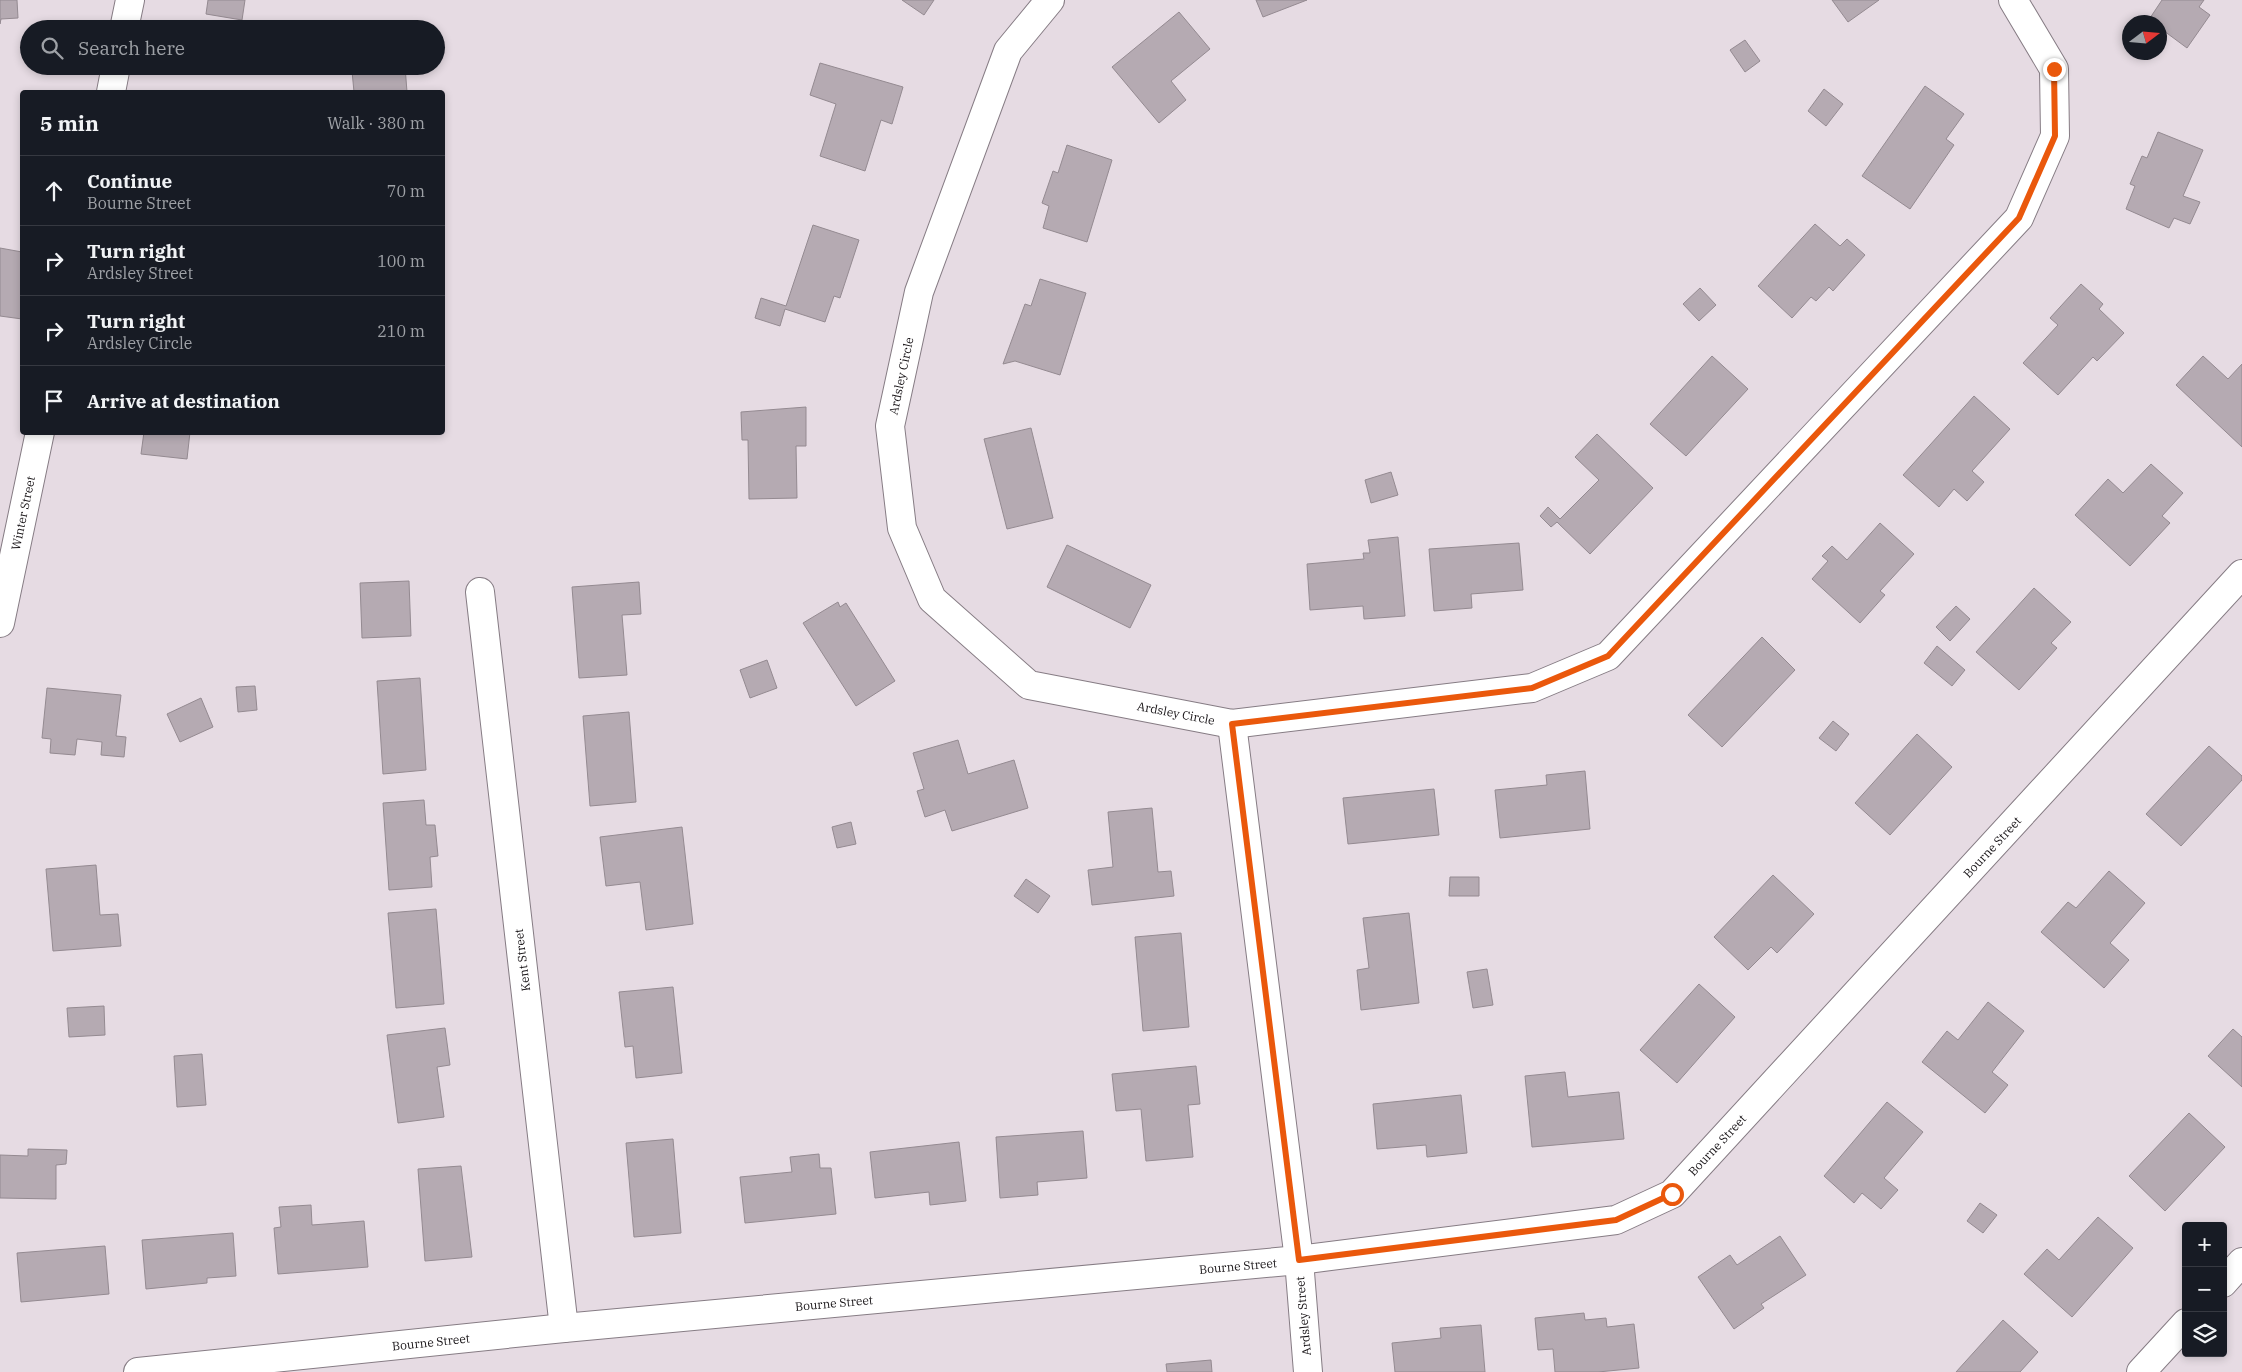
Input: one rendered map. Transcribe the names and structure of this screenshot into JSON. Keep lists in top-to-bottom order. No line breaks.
{"streets":{"street":["Ardsley Circle","Winter Street","Bourne Street","Kent Street","Ardsley Street"]},"crossings":[["Ardsley Circle","Ardsley Street"],["Bourne Street","Kent Street"],["Bourne Street","Ardsley Street"]],"north":"right","page":{"search":"Search here","heading":["5 min","Walk · 380 m"],"list":[["Continue","Bourne Street","70 m"],["Turn right","Ardsley Street","100 m"],["Turn right","Ardsley Circle","210 m"],"Arrive at destination"],"map_buttons":["+","−"]}}
